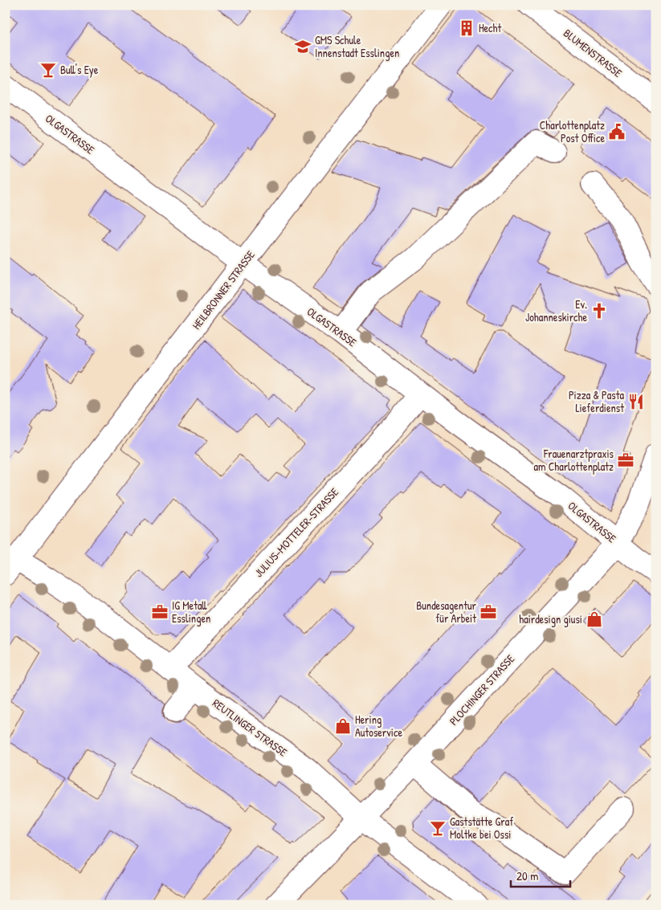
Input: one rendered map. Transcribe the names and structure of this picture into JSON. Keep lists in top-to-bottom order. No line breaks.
{"streets":{"street":["BLUMENSTRASSE","OLGASTRASSE","HEILBRONNER STRASSE","JULIUS-MOTTELER-STRASSE","PLOCHINGER STRASSE","REUTLINGER STRASSE"]},"crossings":[["OLGASTRASSE","HEILBRONNER STRASSE"],["OLGASTRASSE","JULIUS-MOTTELER-STRASSE"],["OLGASTRASSE","PLOCHINGER STRASSE"],["HEILBRONNER STRASSE","REUTLINGER STRASSE"],["JULIUS-MOTTELER-STRASSE","REUTLINGER STRASSE"],["PLOCHINGER STRASSE","REUTLINGER STRASSE"]],"places":{"building":["Hecht"],"school or university":["GMS Schule Innenstadt Esslingen"],"bar":["Bull's Eye","Gaststätte Graf Moltke bei Ossi"],"public building":["Charlottenplatz Post Office"],"church":["Ev. Johanneskirche"],"restaurant":["Pizza & Pasta Lieferdienst"],"office":["Frauenarztpraxis am Charlottenplatz","IG Metall Esslingen","Bundesagentur für Arbeit"],"shop":["hairdesign giusi","Hering Autoservice"]},"scale_bar":"20 m"}
